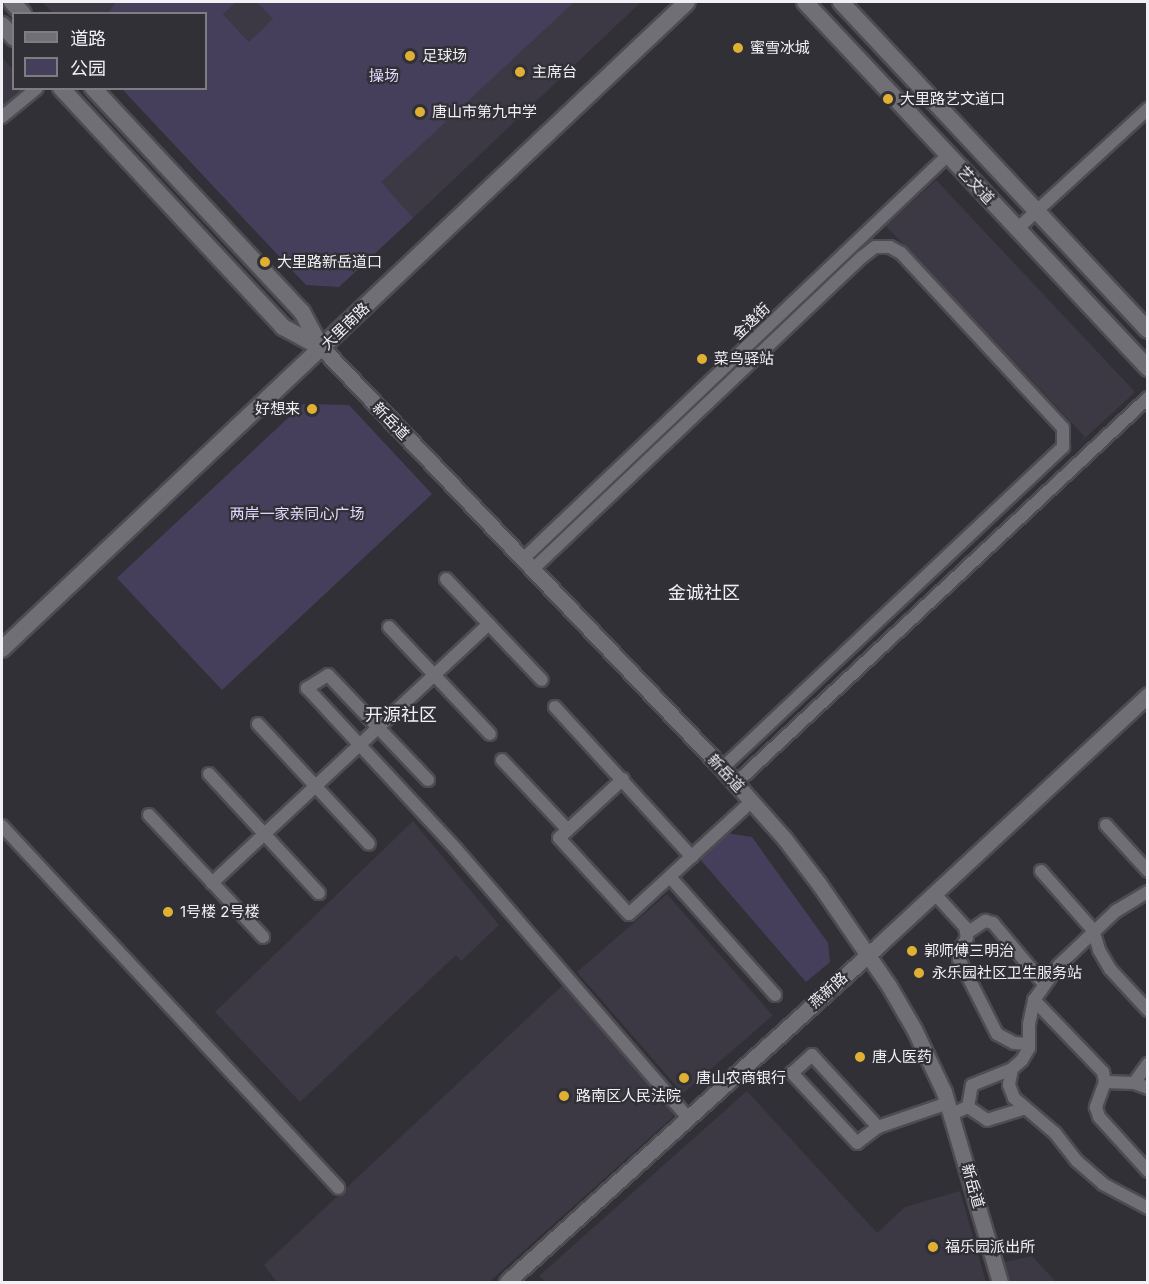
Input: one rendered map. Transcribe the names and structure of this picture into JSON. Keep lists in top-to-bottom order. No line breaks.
{"streets":{"main road":["艺文道","大里南路","新岳道"],"street":["金逸街","燕新路"]},"crossings":[["艺文道","金逸街"],["金逸街","新岳道"],["大里南路","新岳道"],["新岳道","燕新路"]],"districts":["金诚社区","开源社区"],"parks":["操场","两岸一家亲同心广场"],"places":["蜜雪冰城","足球场","主席台","大里路艺文道口","唐山市第九中学","大里路新岳道口","菜鸟驿站","好想来","1号楼 2号楼","郭师傅三明治","永乐园社区卫生服务站","唐人医药","唐山农商银行","路南区人民法院","福乐园派出所"],"legend":["道路","公园"]}
